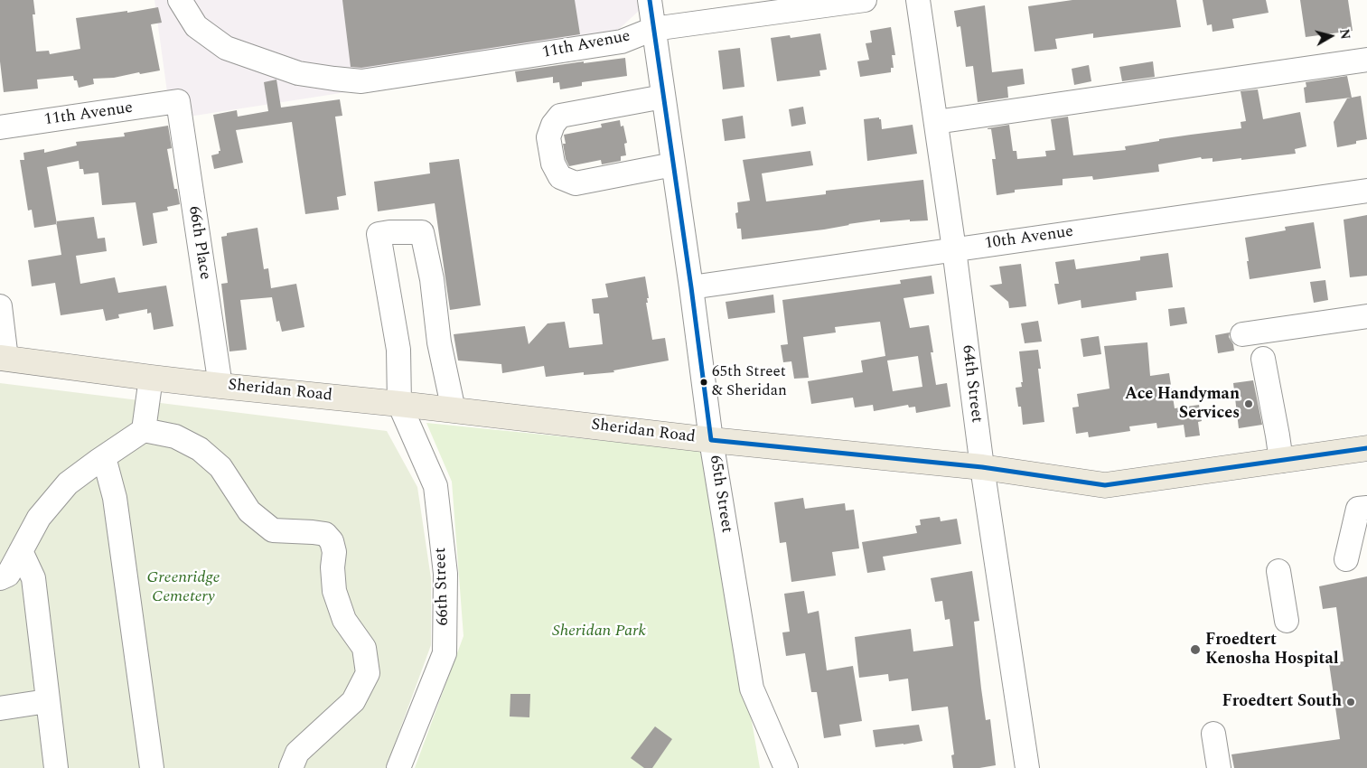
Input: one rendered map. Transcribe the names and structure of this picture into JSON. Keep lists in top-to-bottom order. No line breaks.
{"streets":{"main road":["Sheridan Road"],"street":["11th Avenue","10th Avenue","66th Place","64th Street","65th Street","66th Street"]},"crossings":[["11th Avenue","66th Place"],["11th Avenue","65th Street"],["10th Avenue","64th Street"],["10th Avenue","65th Street"],["66th Place","Sheridan Road"],["64th Street","Sheridan Road"],["Sheridan Road","65th Street"],["Sheridan Road","66th Street"]],"parks":["Greenridge Cemetery","Sheridan Park"],"places":["65th Street & Sheridan","Ace Handyman Services","Froedtert Kenosha Hospital","Froedtert South"],"north":"right"}
